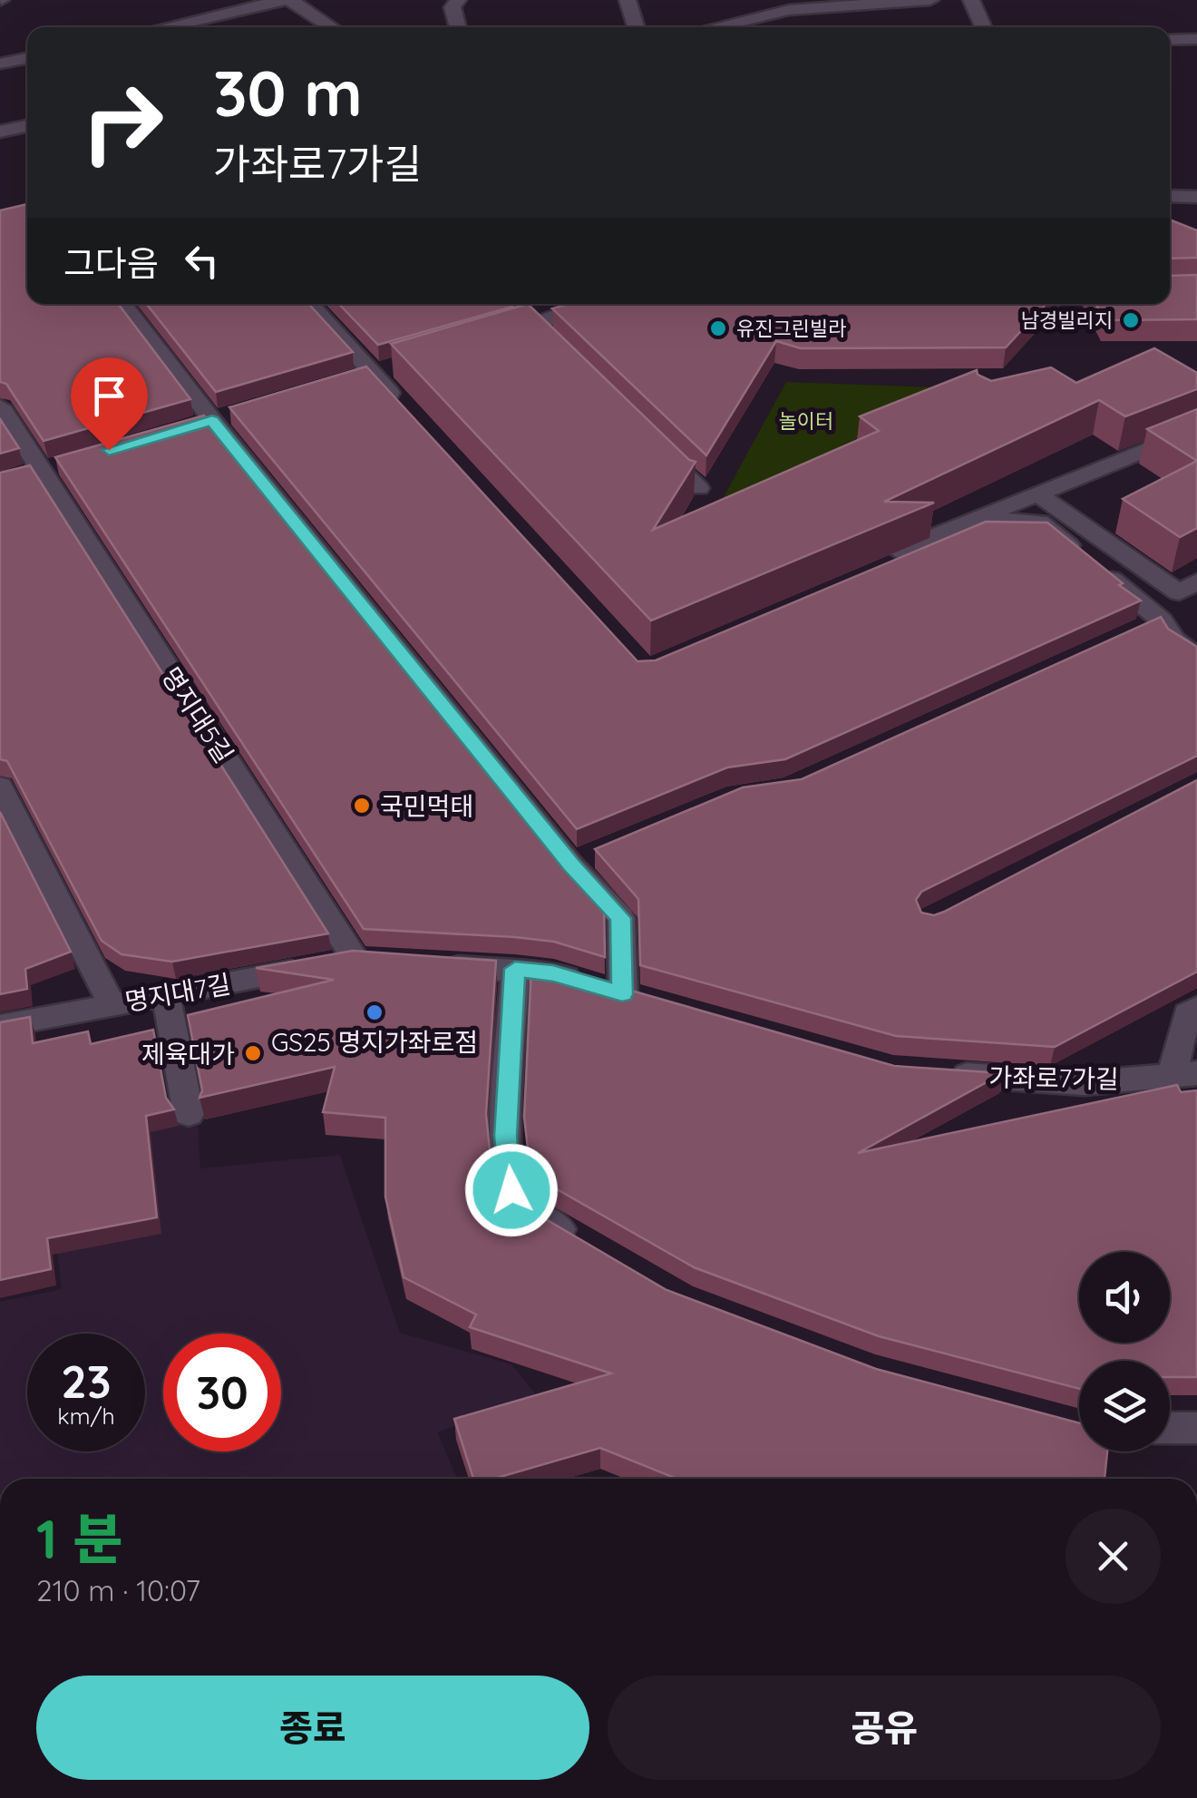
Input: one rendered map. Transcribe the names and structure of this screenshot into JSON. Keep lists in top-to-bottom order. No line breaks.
{"streets":{"street":["명지대5길","명지대7길","가좌로7가길"]},"crossings":[["명지대5길","명지대7길"]],"parks":["놀이터"],"places":["남경빌리지","유진그린빌라","국민먹태","GS25 명지가좌로점","제육대가"],"page":{"turn":["30 m","가좌로7가길"],"then":"그다음","speed":"23 km/h","limit":"30","heading":["1 분","210 m · 10:07"],"buttons":["종료","공유"]}}
